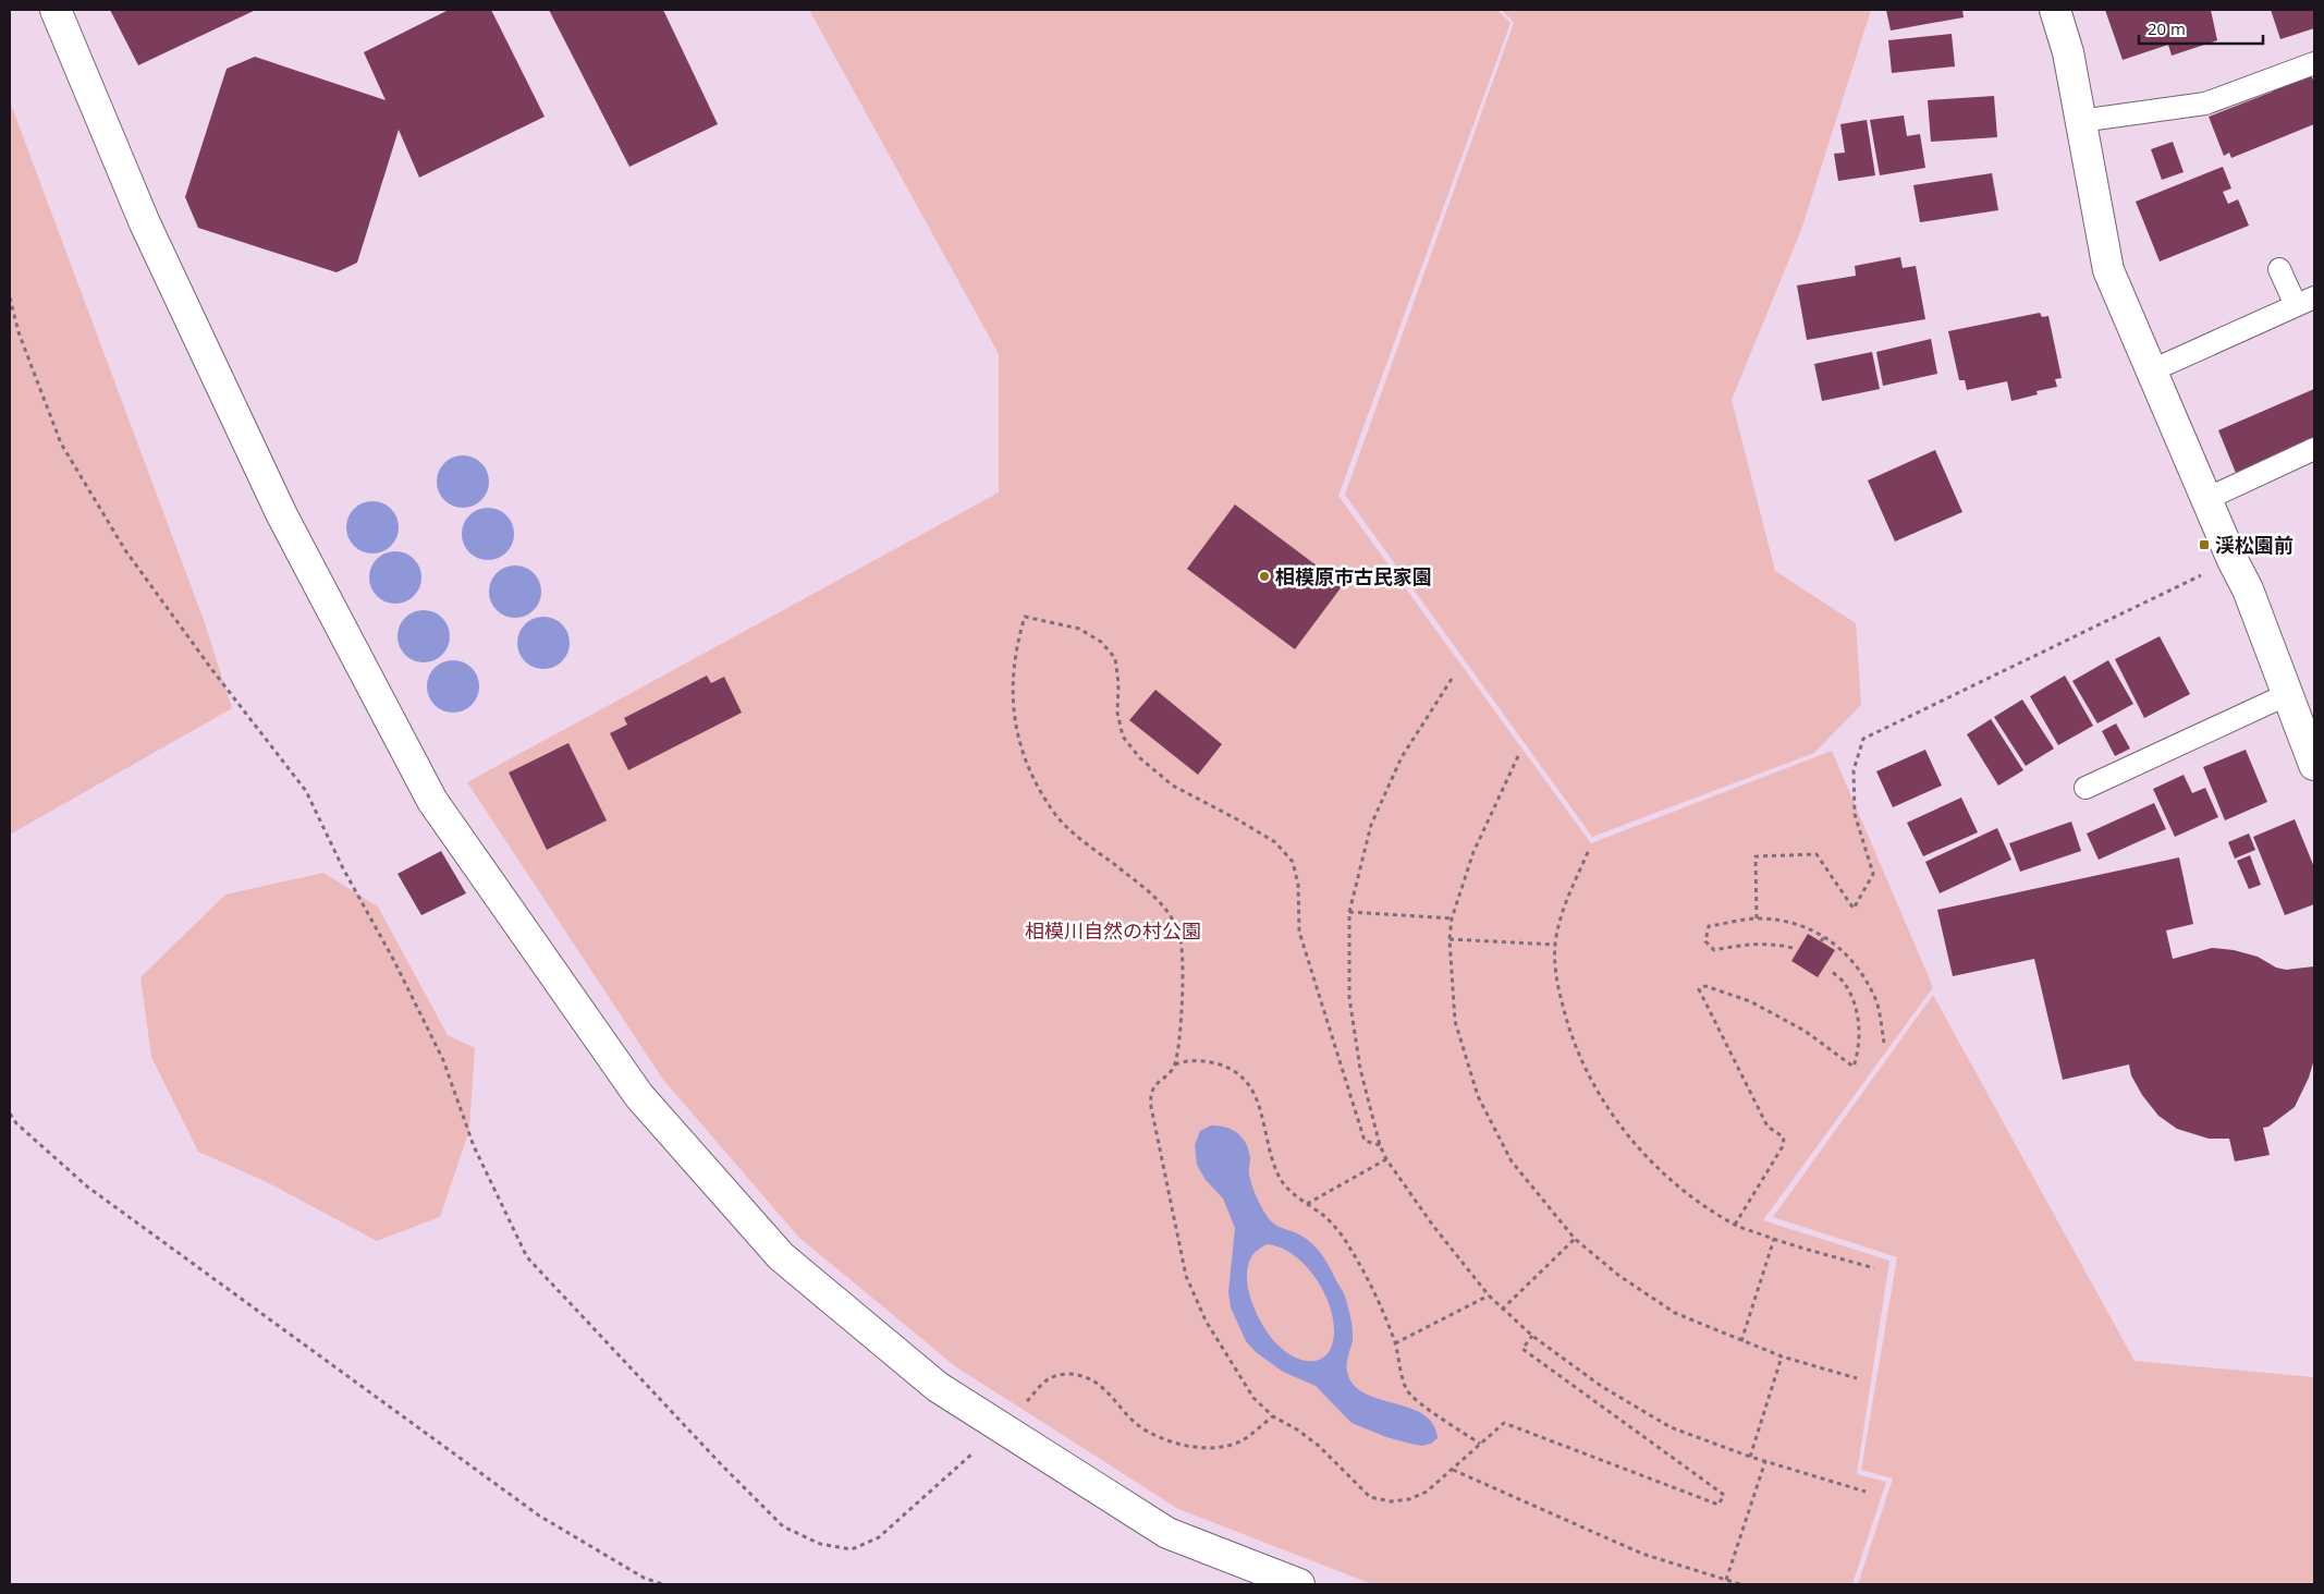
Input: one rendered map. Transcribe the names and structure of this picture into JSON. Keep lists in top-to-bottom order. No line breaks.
{"parks":["相模川自然の村公園"],"places":{"transit":["渓松園前"],"other":["相模原市古民家園"]},"scale_bar":"20 m"}
